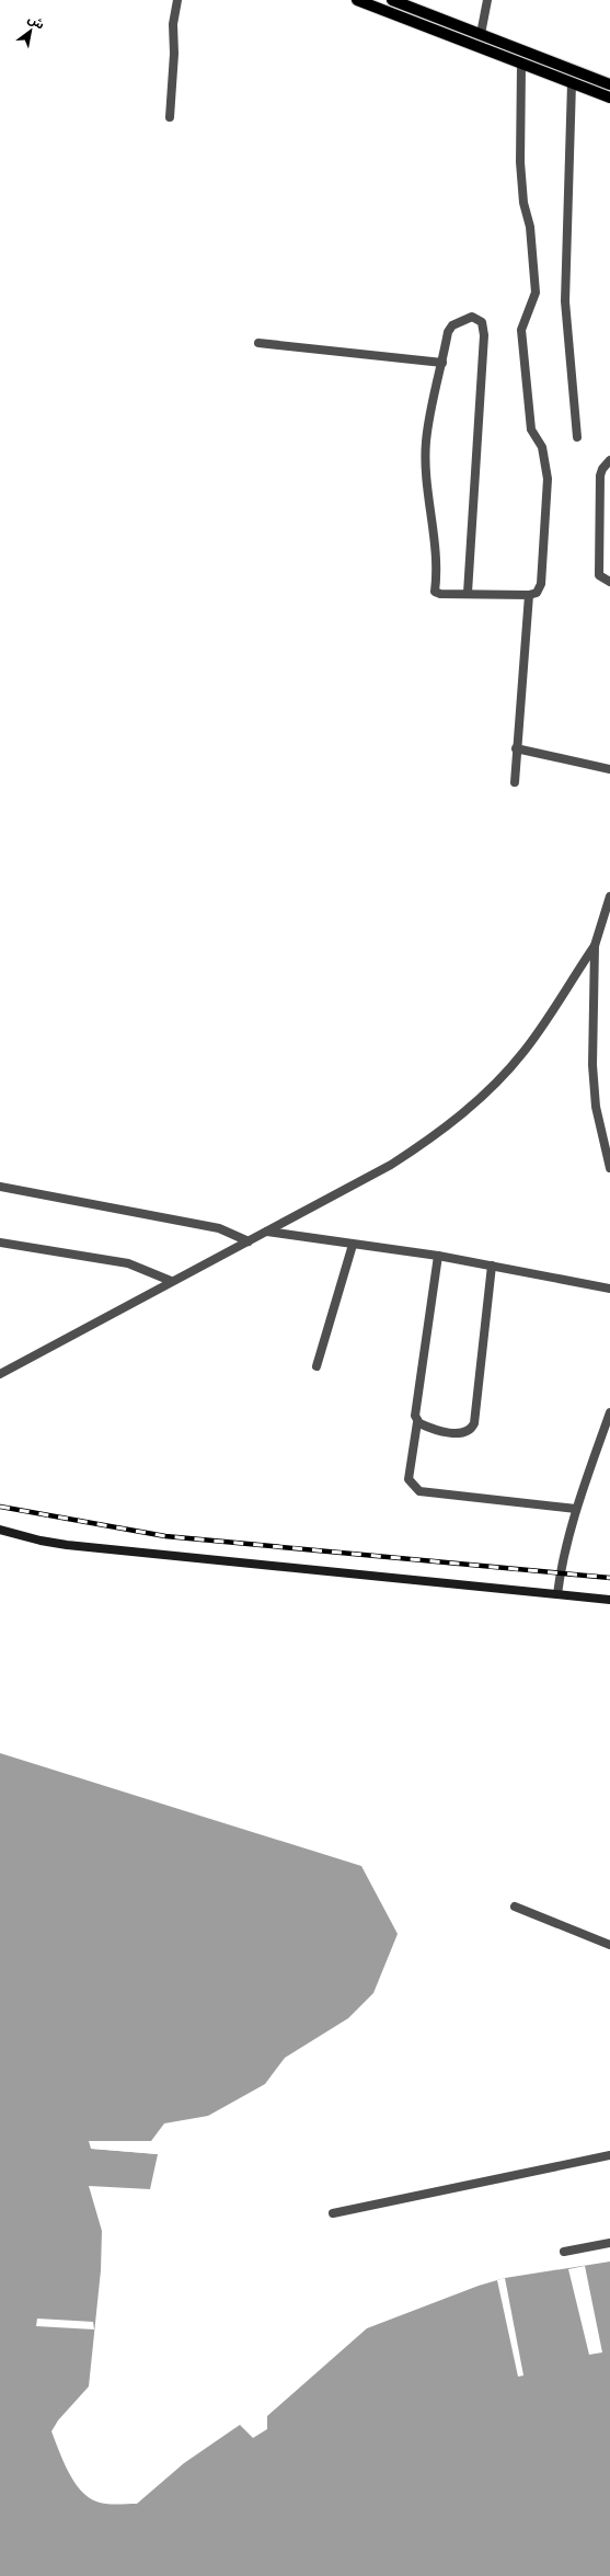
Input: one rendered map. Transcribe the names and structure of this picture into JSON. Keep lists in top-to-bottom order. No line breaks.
{"north":"top right"}
